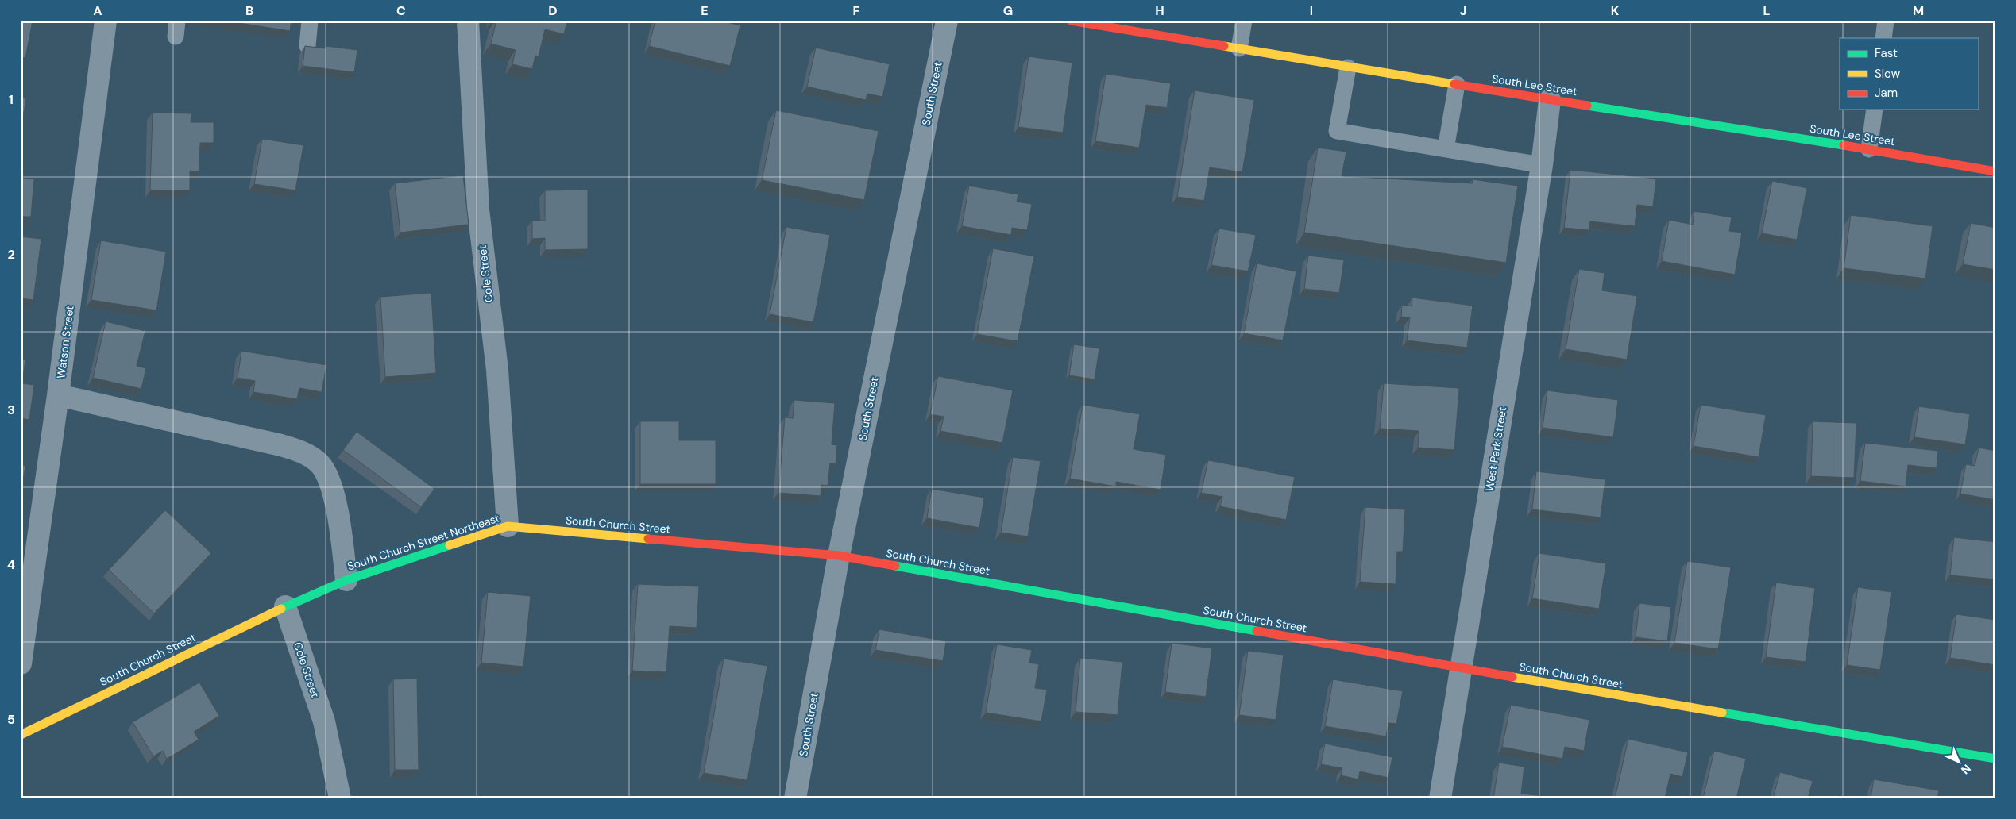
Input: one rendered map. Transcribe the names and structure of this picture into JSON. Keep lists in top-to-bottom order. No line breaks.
{"streets":{"street":["South Lee Street","South Street","Cole Street","Watson Street","West Park Street","South Church Street","South Church Street Northeast"]},"crossings":[["South Lee Street","West Park Street"],["South Street","South Church Street"],["Cole Street","South Church Street"],["Cole Street","South Church Street Northeast"],["West Park Street","South Church Street"],["South Church Street","South Church Street Northeast"]],"legend":["Fast","Slow","Jam"],"north":"bottom right","grid":{"columns":["A","B","C","D","E","F","G","H","I","J","K","L","M"],"rows":["1","2","3","4","5"]}}
